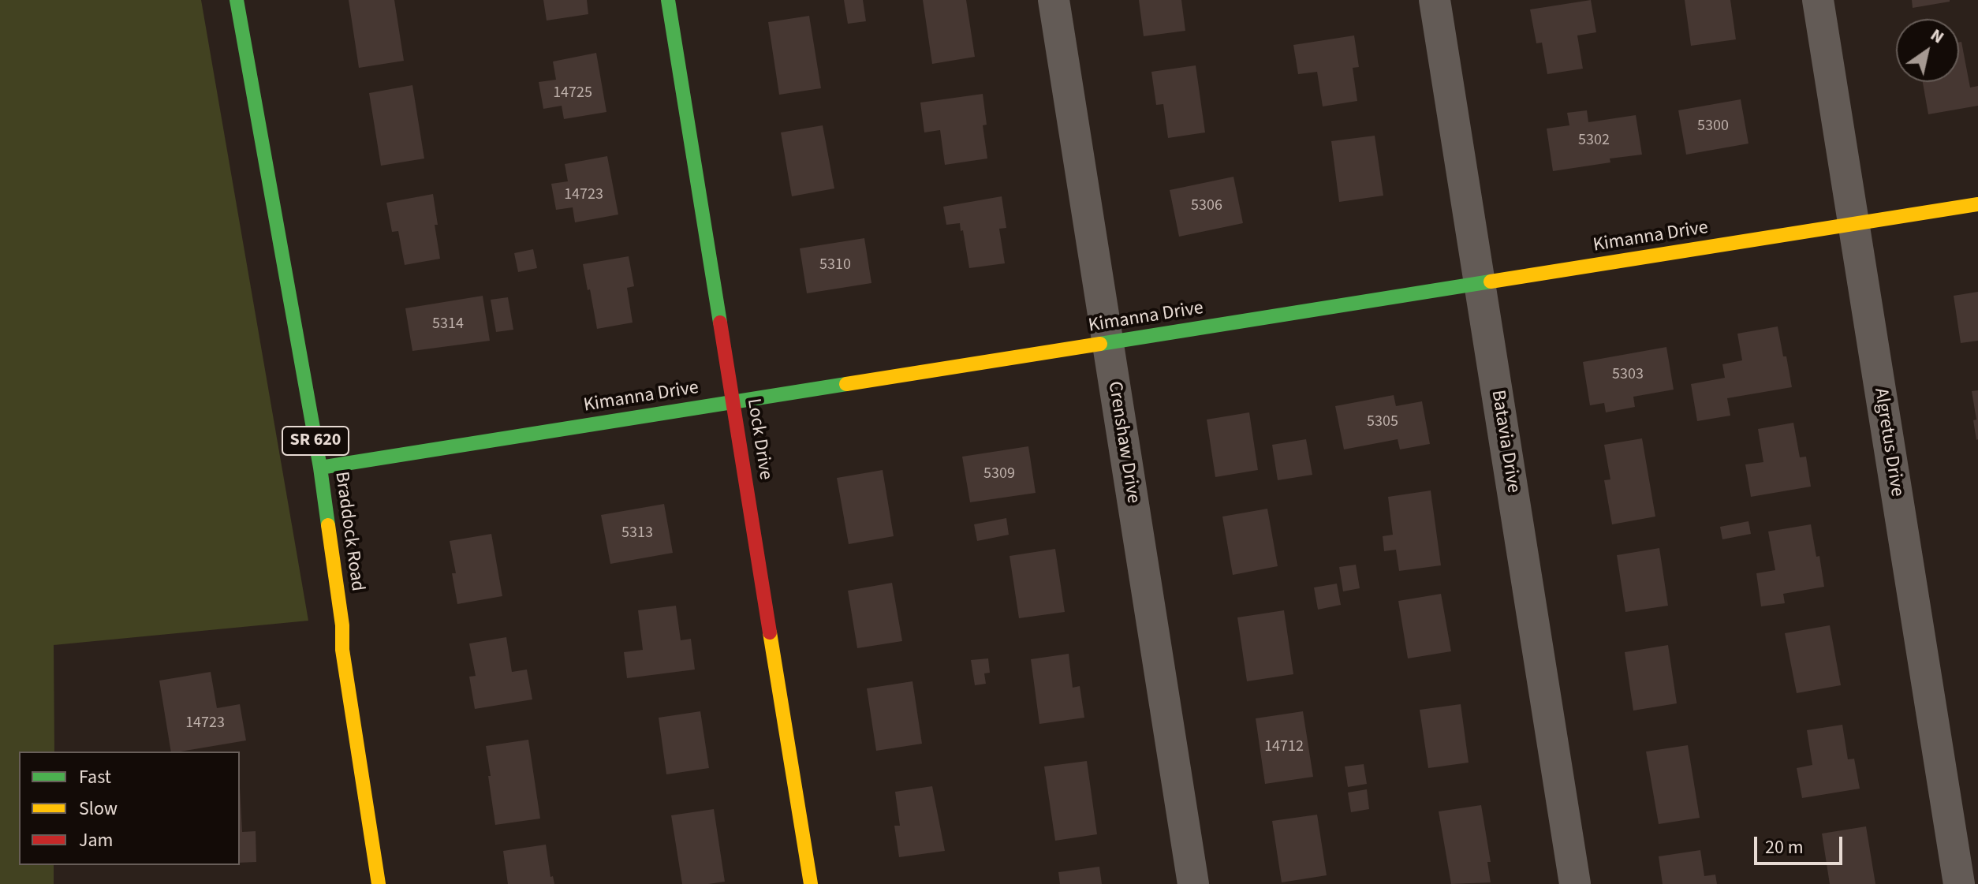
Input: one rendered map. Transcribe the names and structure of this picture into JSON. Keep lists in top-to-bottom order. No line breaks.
{"streets":{"street":["Kimanna Drive","Lock Drive","SR 620","Batavia Drive","Crenshaw Drive","Algretus Drive","Braddock Road"]},"crossings":[["Kimanna Drive","Lock Drive"],["Kimanna Drive","Batavia Drive"],["Kimanna Drive","Crenshaw Drive"],["Kimanna Drive","Algretus Drive"],["Kimanna Drive","Braddock Road"]],"house_numbers":["14725","5300","5302","14723","5306","5310","5314","5303","5305","5309","5313","14723","14712"],"legend":["Fast","Slow","Jam"],"scale_bar":"20 m","north":"top right"}
